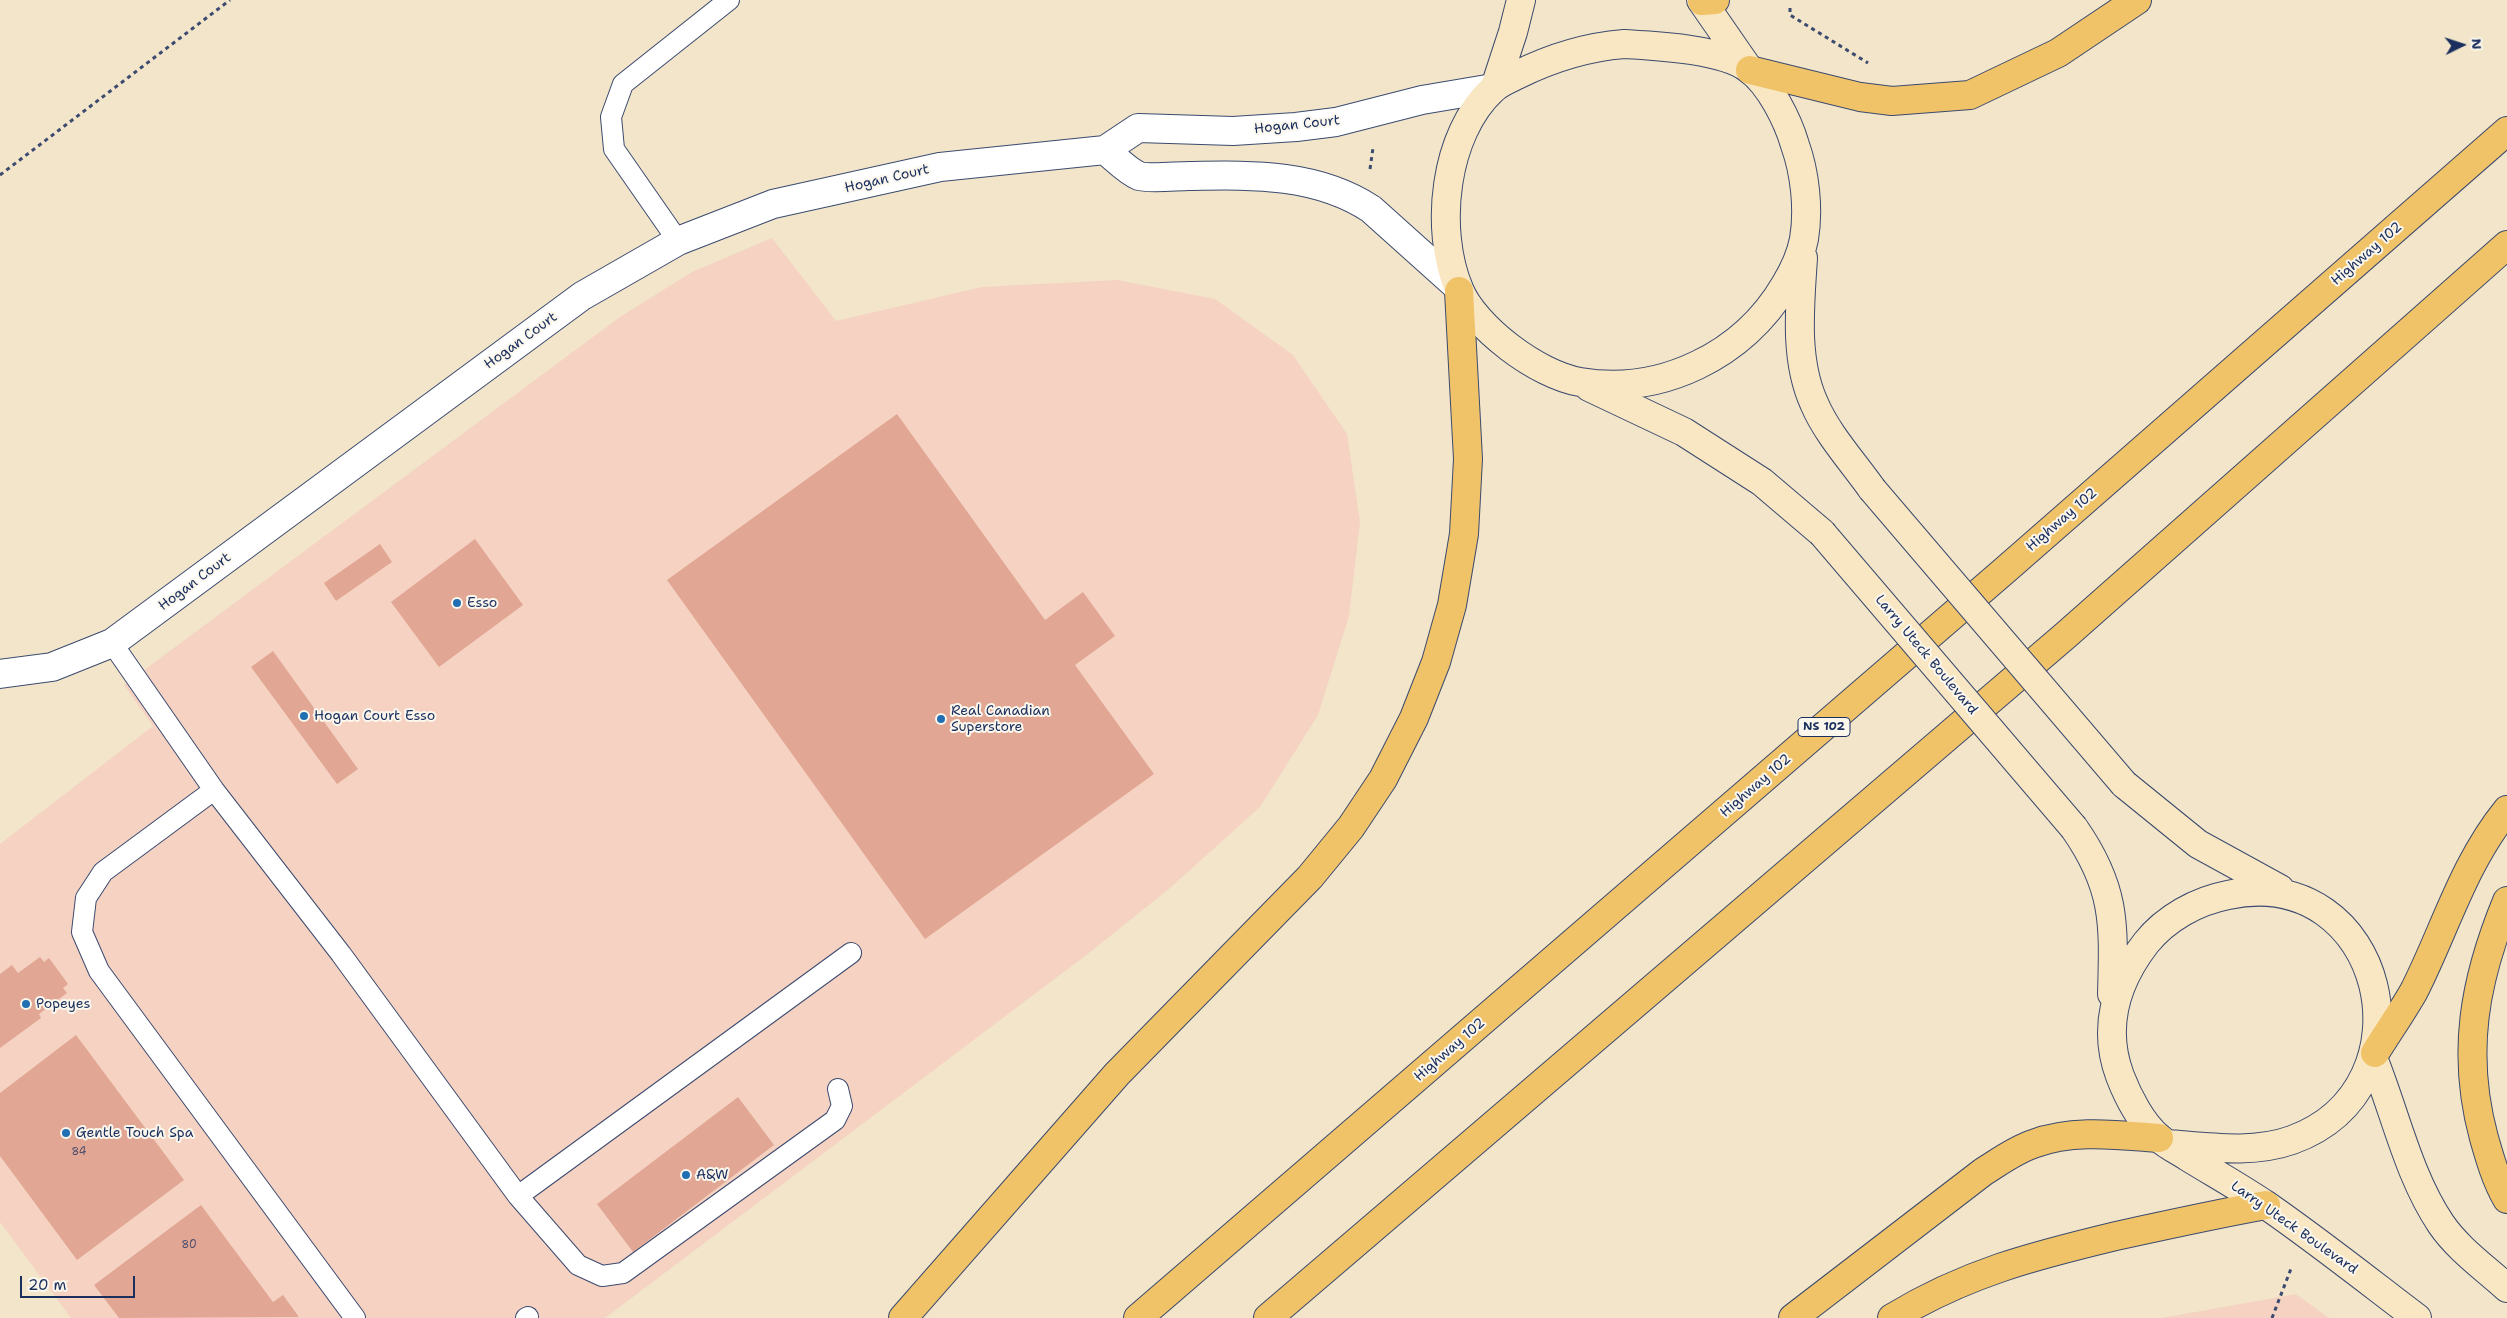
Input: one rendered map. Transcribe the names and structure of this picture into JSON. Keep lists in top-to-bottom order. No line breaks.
{"streets":{"highway":["Highway 102","NS 102"],"main road":["Larry Uteck Boulevard"],"street":["Hogan Court"]},"places":["Esso","Hogan Court Esso","Real Canadian Superstore","Popeyes","Gentle Touch Spa","A&W"],"house_numbers":["84","80"],"scale_bar":"20 m","north":"right"}
